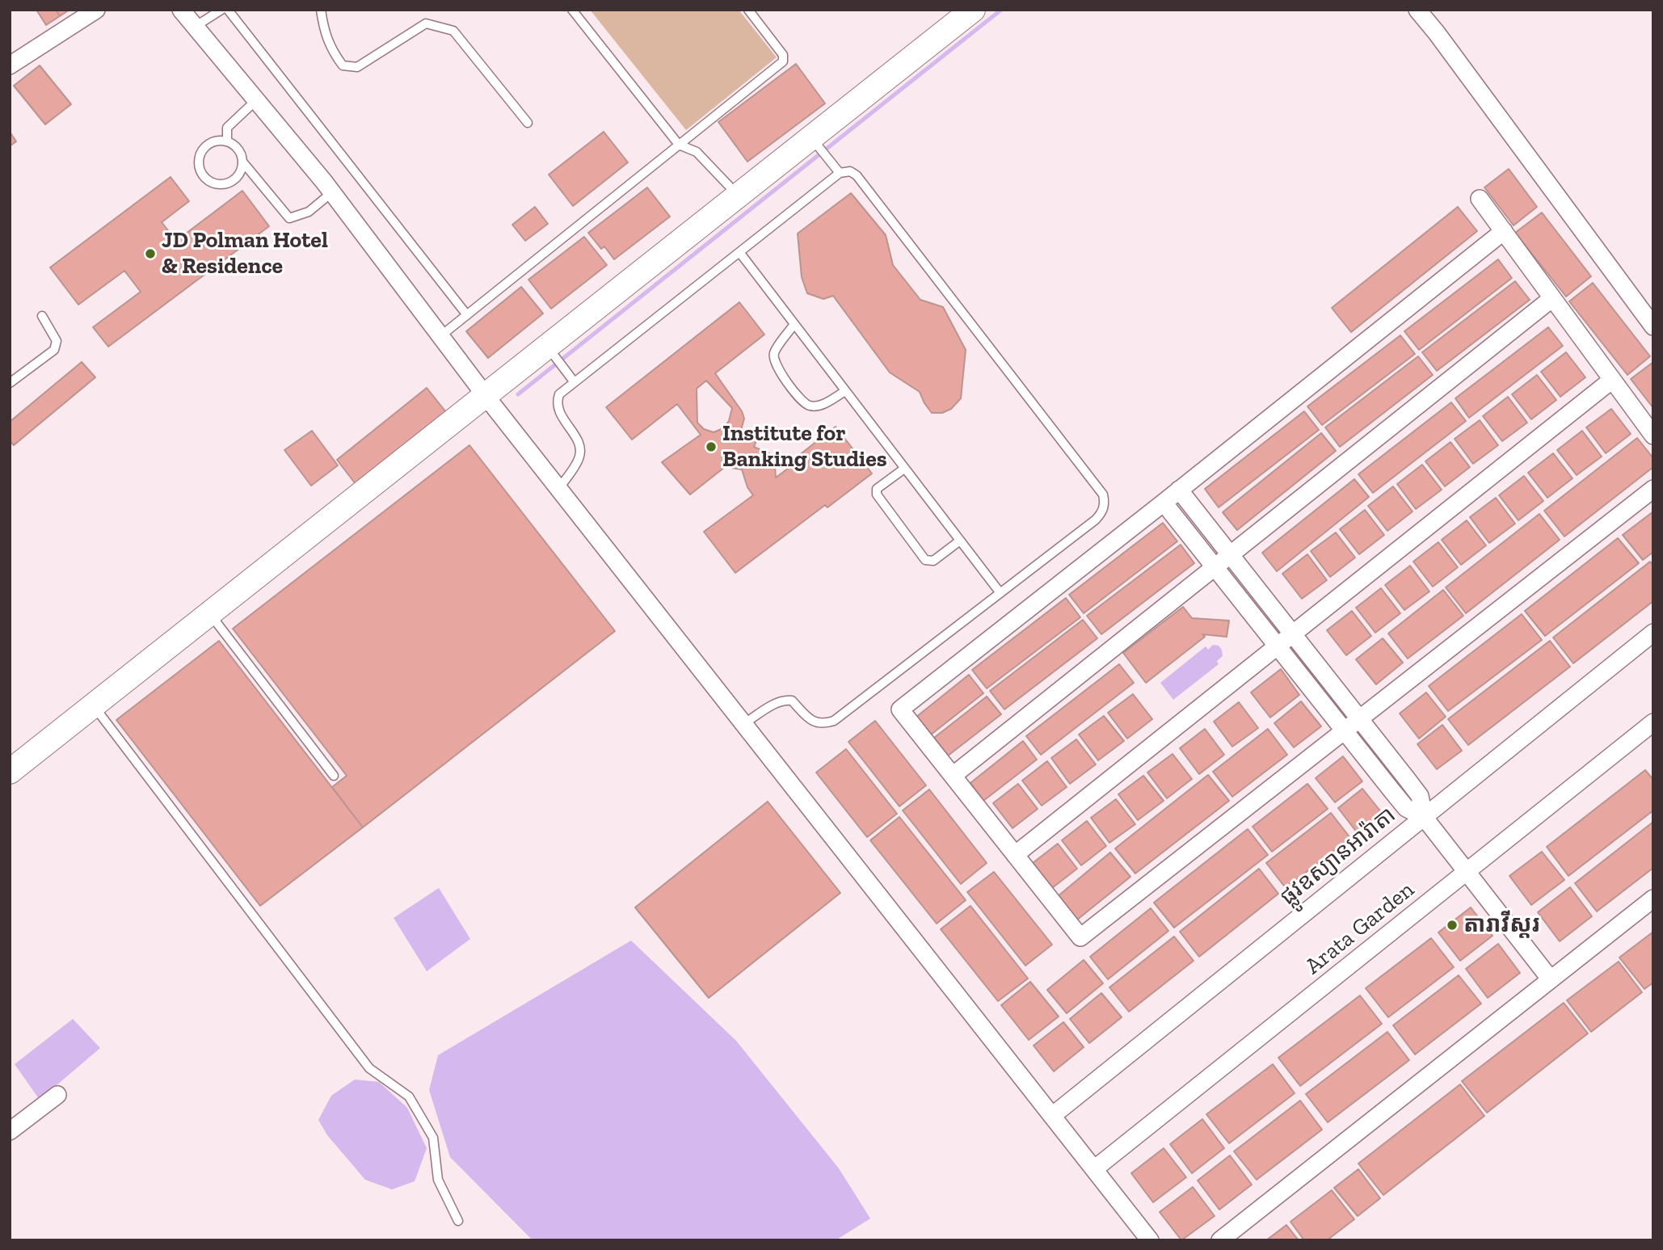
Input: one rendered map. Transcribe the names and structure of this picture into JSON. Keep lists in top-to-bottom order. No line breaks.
{"streets":{"street":["ផ្លូវឧស្យានអារ៉ាតា","Arata Garden"]},"places":["JD Polman Hotel & Residence","Institute for Banking Studies","តារាវីស្តរ"]}
